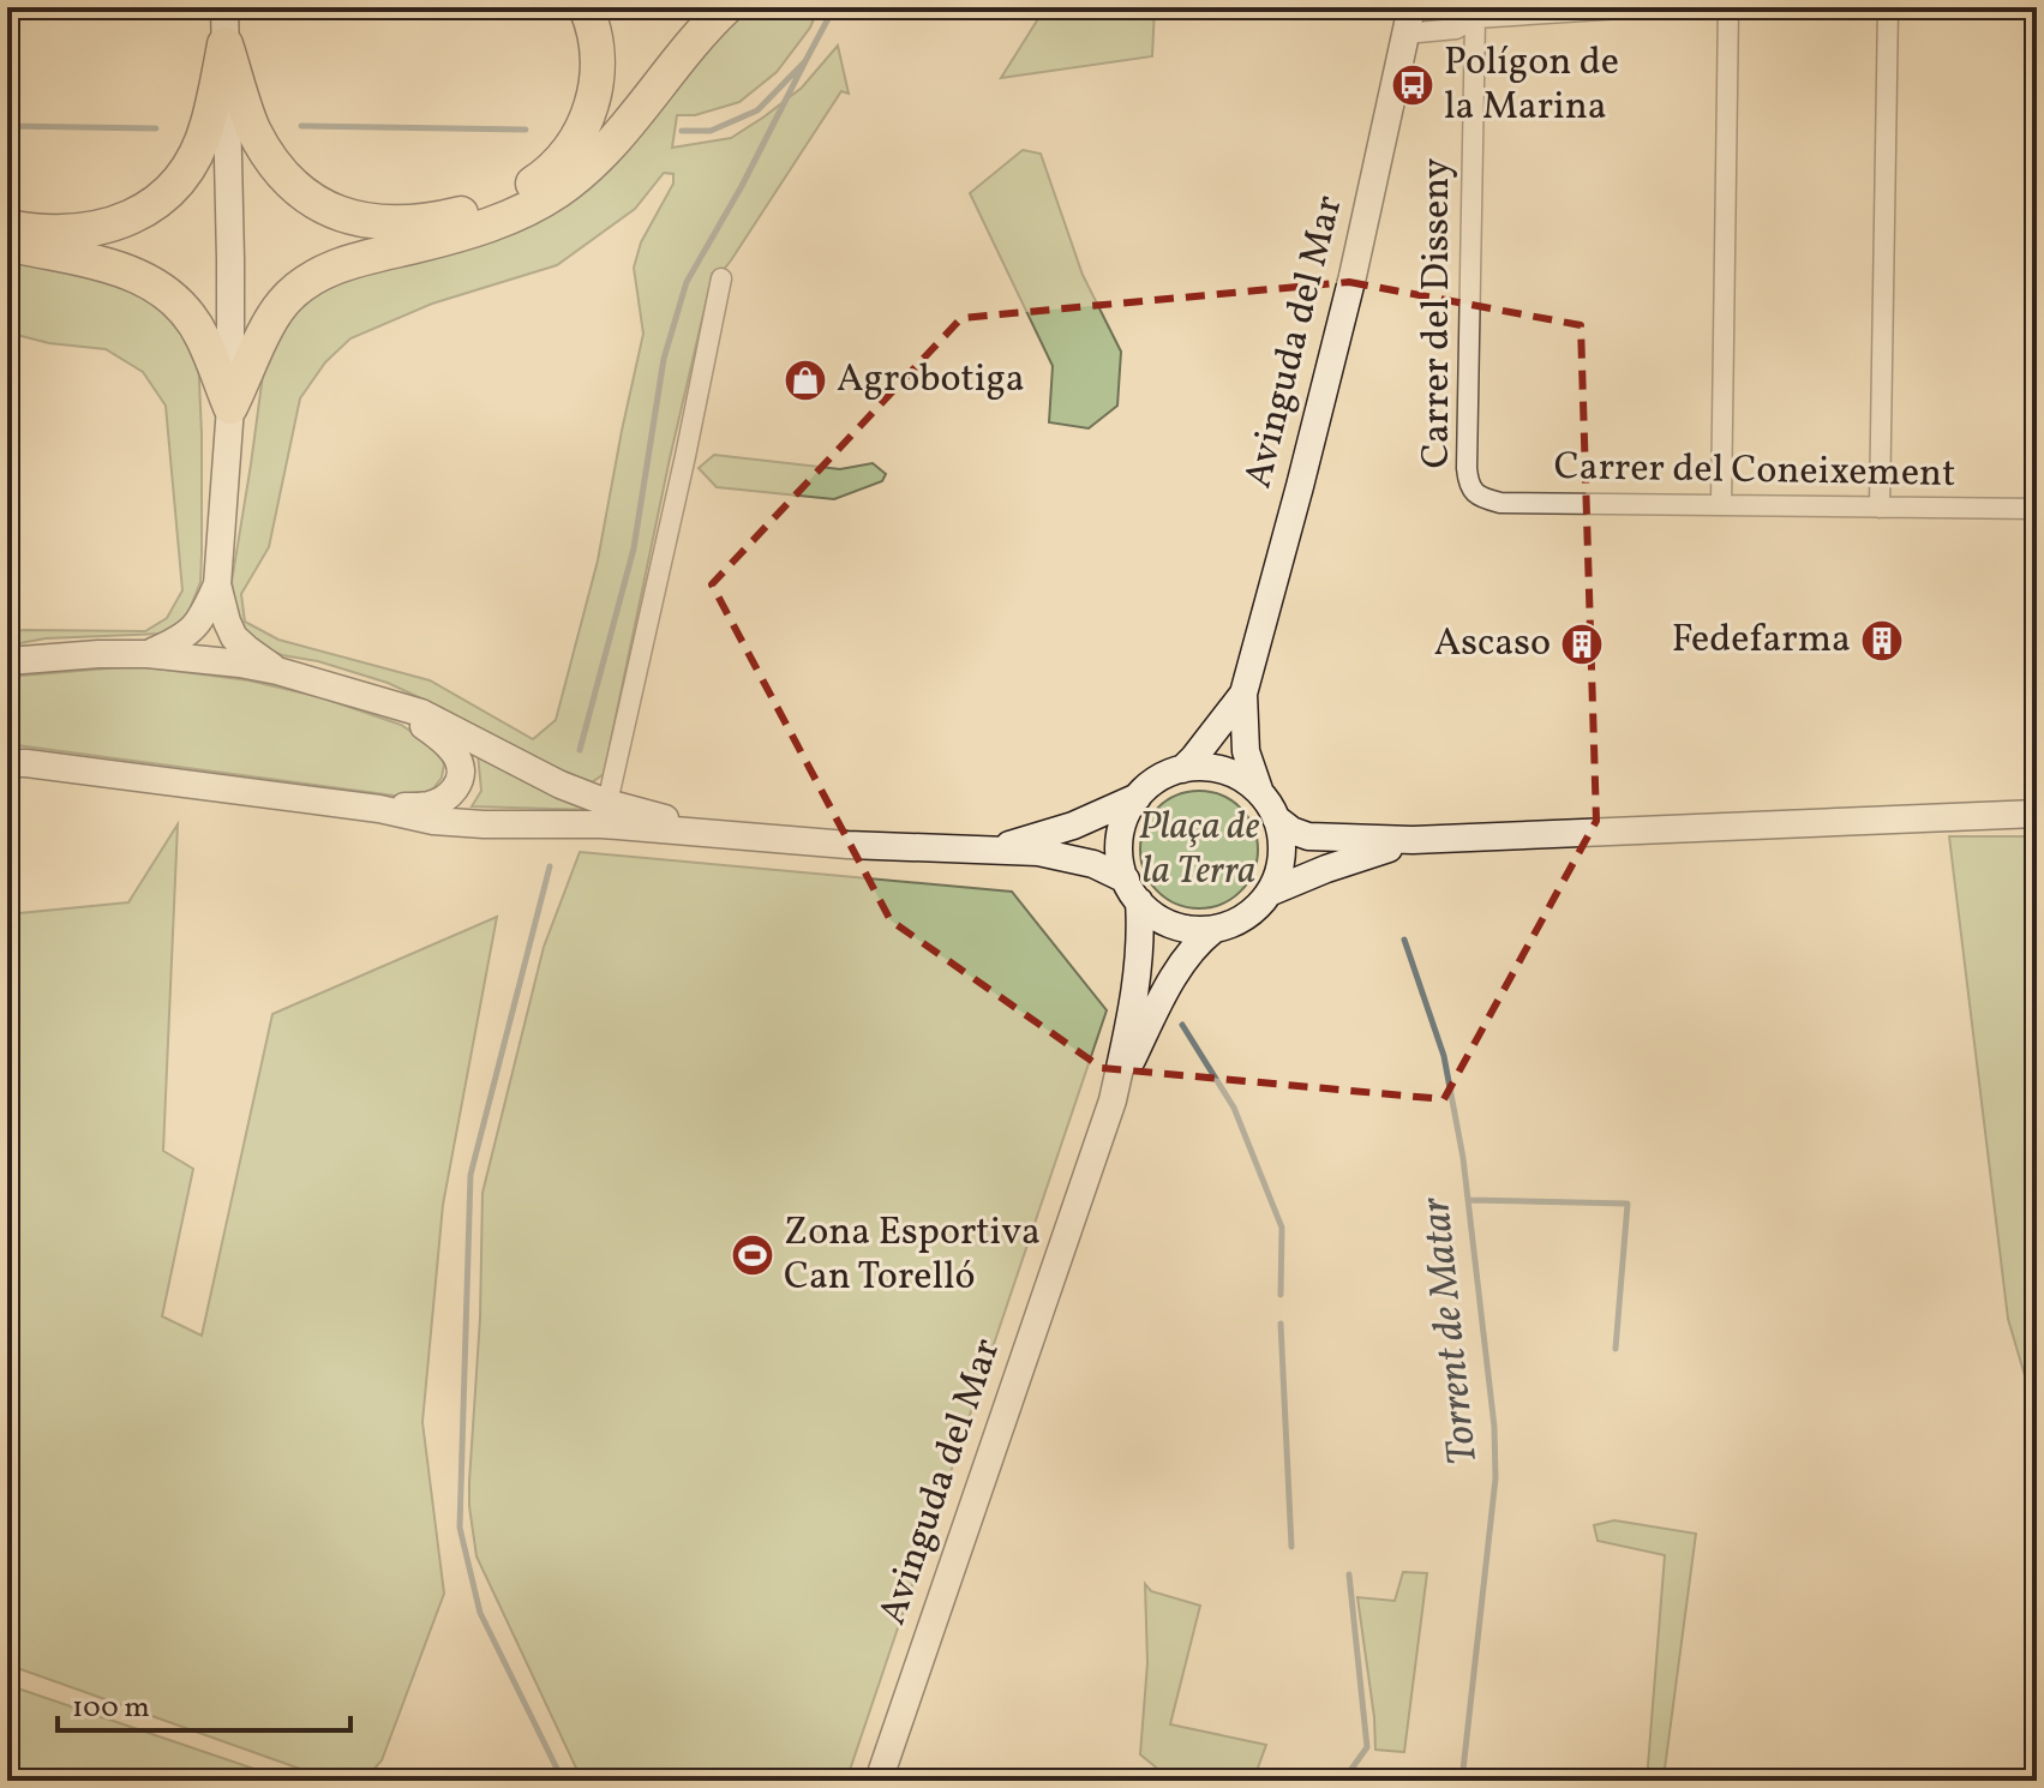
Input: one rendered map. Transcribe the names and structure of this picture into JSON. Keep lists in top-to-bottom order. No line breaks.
{"streets":{"main road":["Avinguda del Mar"],"street":["Carrer del Disseny","Carrer del Coneixement"]},"crossings":[["Carrer del Disseny","Carrer del Coneixement"]],"water":["Torrent de Matar"],"parks":["Plaça de la Terra"],"places":{"bus stop":["Polígon de la Marina"],"shop":["Agrobotiga"],"building":["Fedefarma","Ascaso"],"sports":["Zona Esportiva Can Torelló"]},"scale_bar":"100 m"}
